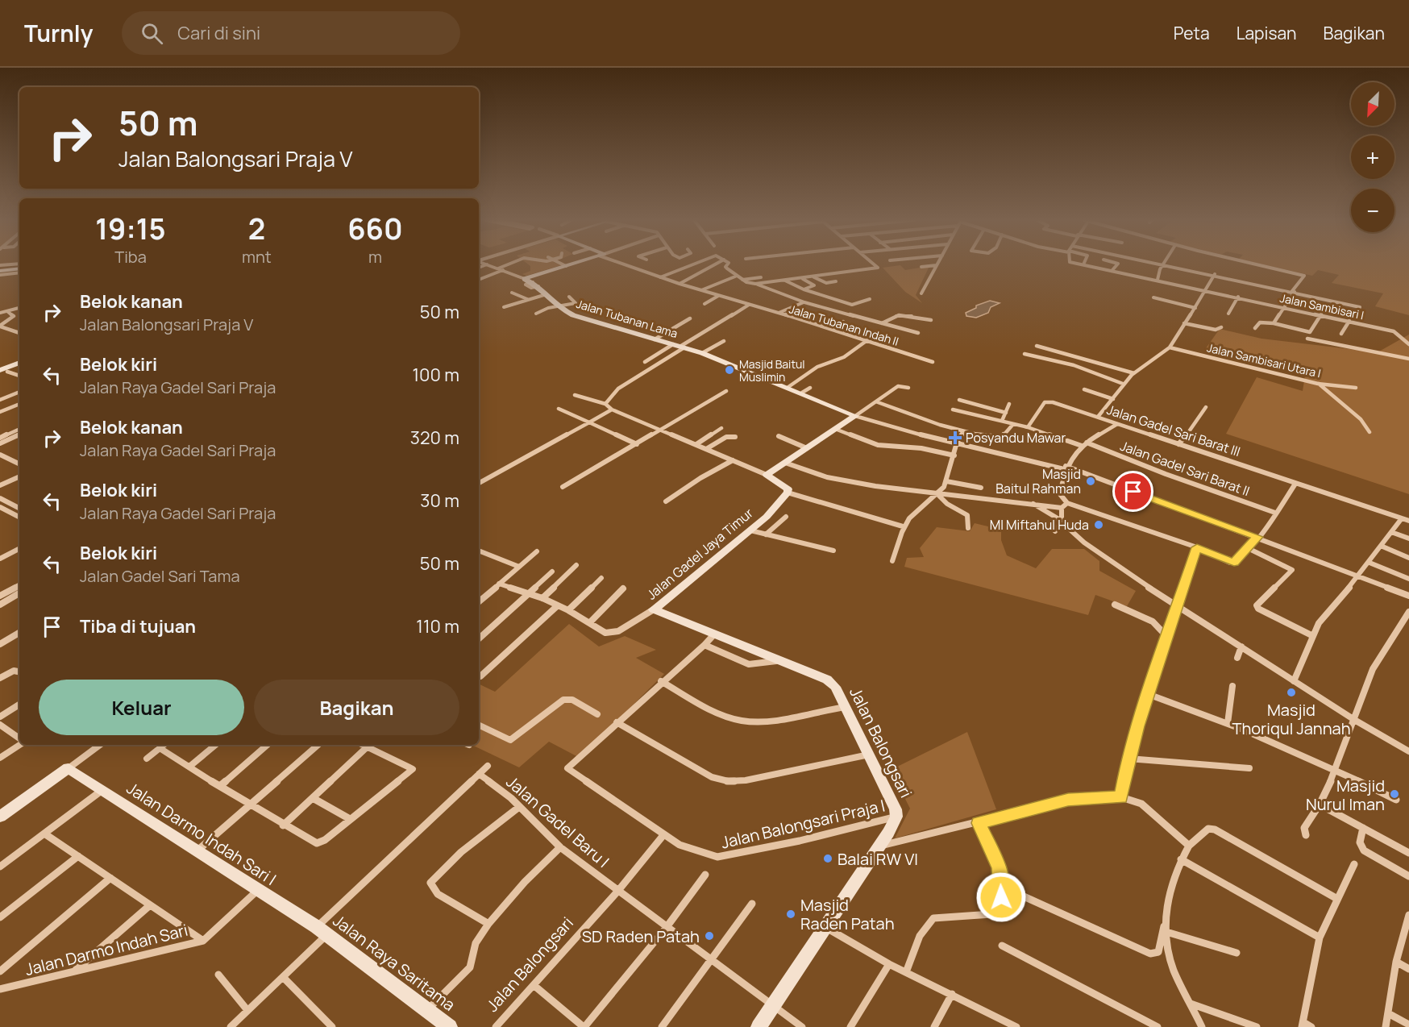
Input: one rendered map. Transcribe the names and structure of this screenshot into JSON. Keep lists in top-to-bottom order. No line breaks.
{"streets":{"street":["Jalan Sambisari I","Jalan Tubanan Lama","Jalan Tubanan Indah II","Jalan Sambisari Utara I","Jalan Gadel Sari Barat III","Jalan Gadel Sari Barat II","Jalan Gadel Jaya Timur","Jalan Balongsari","Jalan Gadel Baru I","Jalan Balongsari Praja I","Jalan Darmo Indah Sari I","Jalan Darmo Indah Sari","Jalan Raya Saritama"]},"crossings":[["Jalan Gadel Sari Barat III","Jalan Gadel Sari Barat II"],["Jalan Gadel Jaya Timur","Jalan Balongsari"],["Jalan Balongsari","Jalan Gadel Baru I"],["Jalan Balongsari","Jalan Balongsari Praja I"],["Jalan Darmo Indah Sari I","Jalan Darmo Indah Sari"],["Jalan Darmo Indah Sari I","Jalan Raya Saritama"]],"places":{"other":["Masjid Baitul Muslimin","Masjid Baitul Rahman","MI Miftahul Huda","Masjid Thoriqul Jannah","Masjid Nurul Iman","Balai RW VI","Masjid Raden Patah","SD Raden Patah"],"health":["Posyandu Mawar"]},"north":"bottom left","page":{"header":"Turnly","search":"Cari di sini","nav":["Peta","Lapisan","Bagikan"],"map_buttons":["+","−"],"turn":["50 m","Jalan Balongsari Praja V"],"eta":["19:15","Tiba","2","mnt","660","m"],"list":[{"name":"Belok kanan","note":"Jalan Balongsari Praja V","value":"50 m"},{"name":"Belok kiri","note":"Jalan Raya Gadel Sari Praja","value":"100 m"},{"name":"Belok kanan","note":"Jalan Raya Gadel Sari Praja","value":"320 m"},{"name":"Belok kiri","note":"Jalan Raya Gadel Sari Praja","value":"30 m"},{"name":"Belok kiri","note":"Jalan Gadel Sari Tama","value":"50 m"},{"name":"Tiba di tujuan","value":"110 m"}],"buttons":["Keluar","Bagikan"]}}
